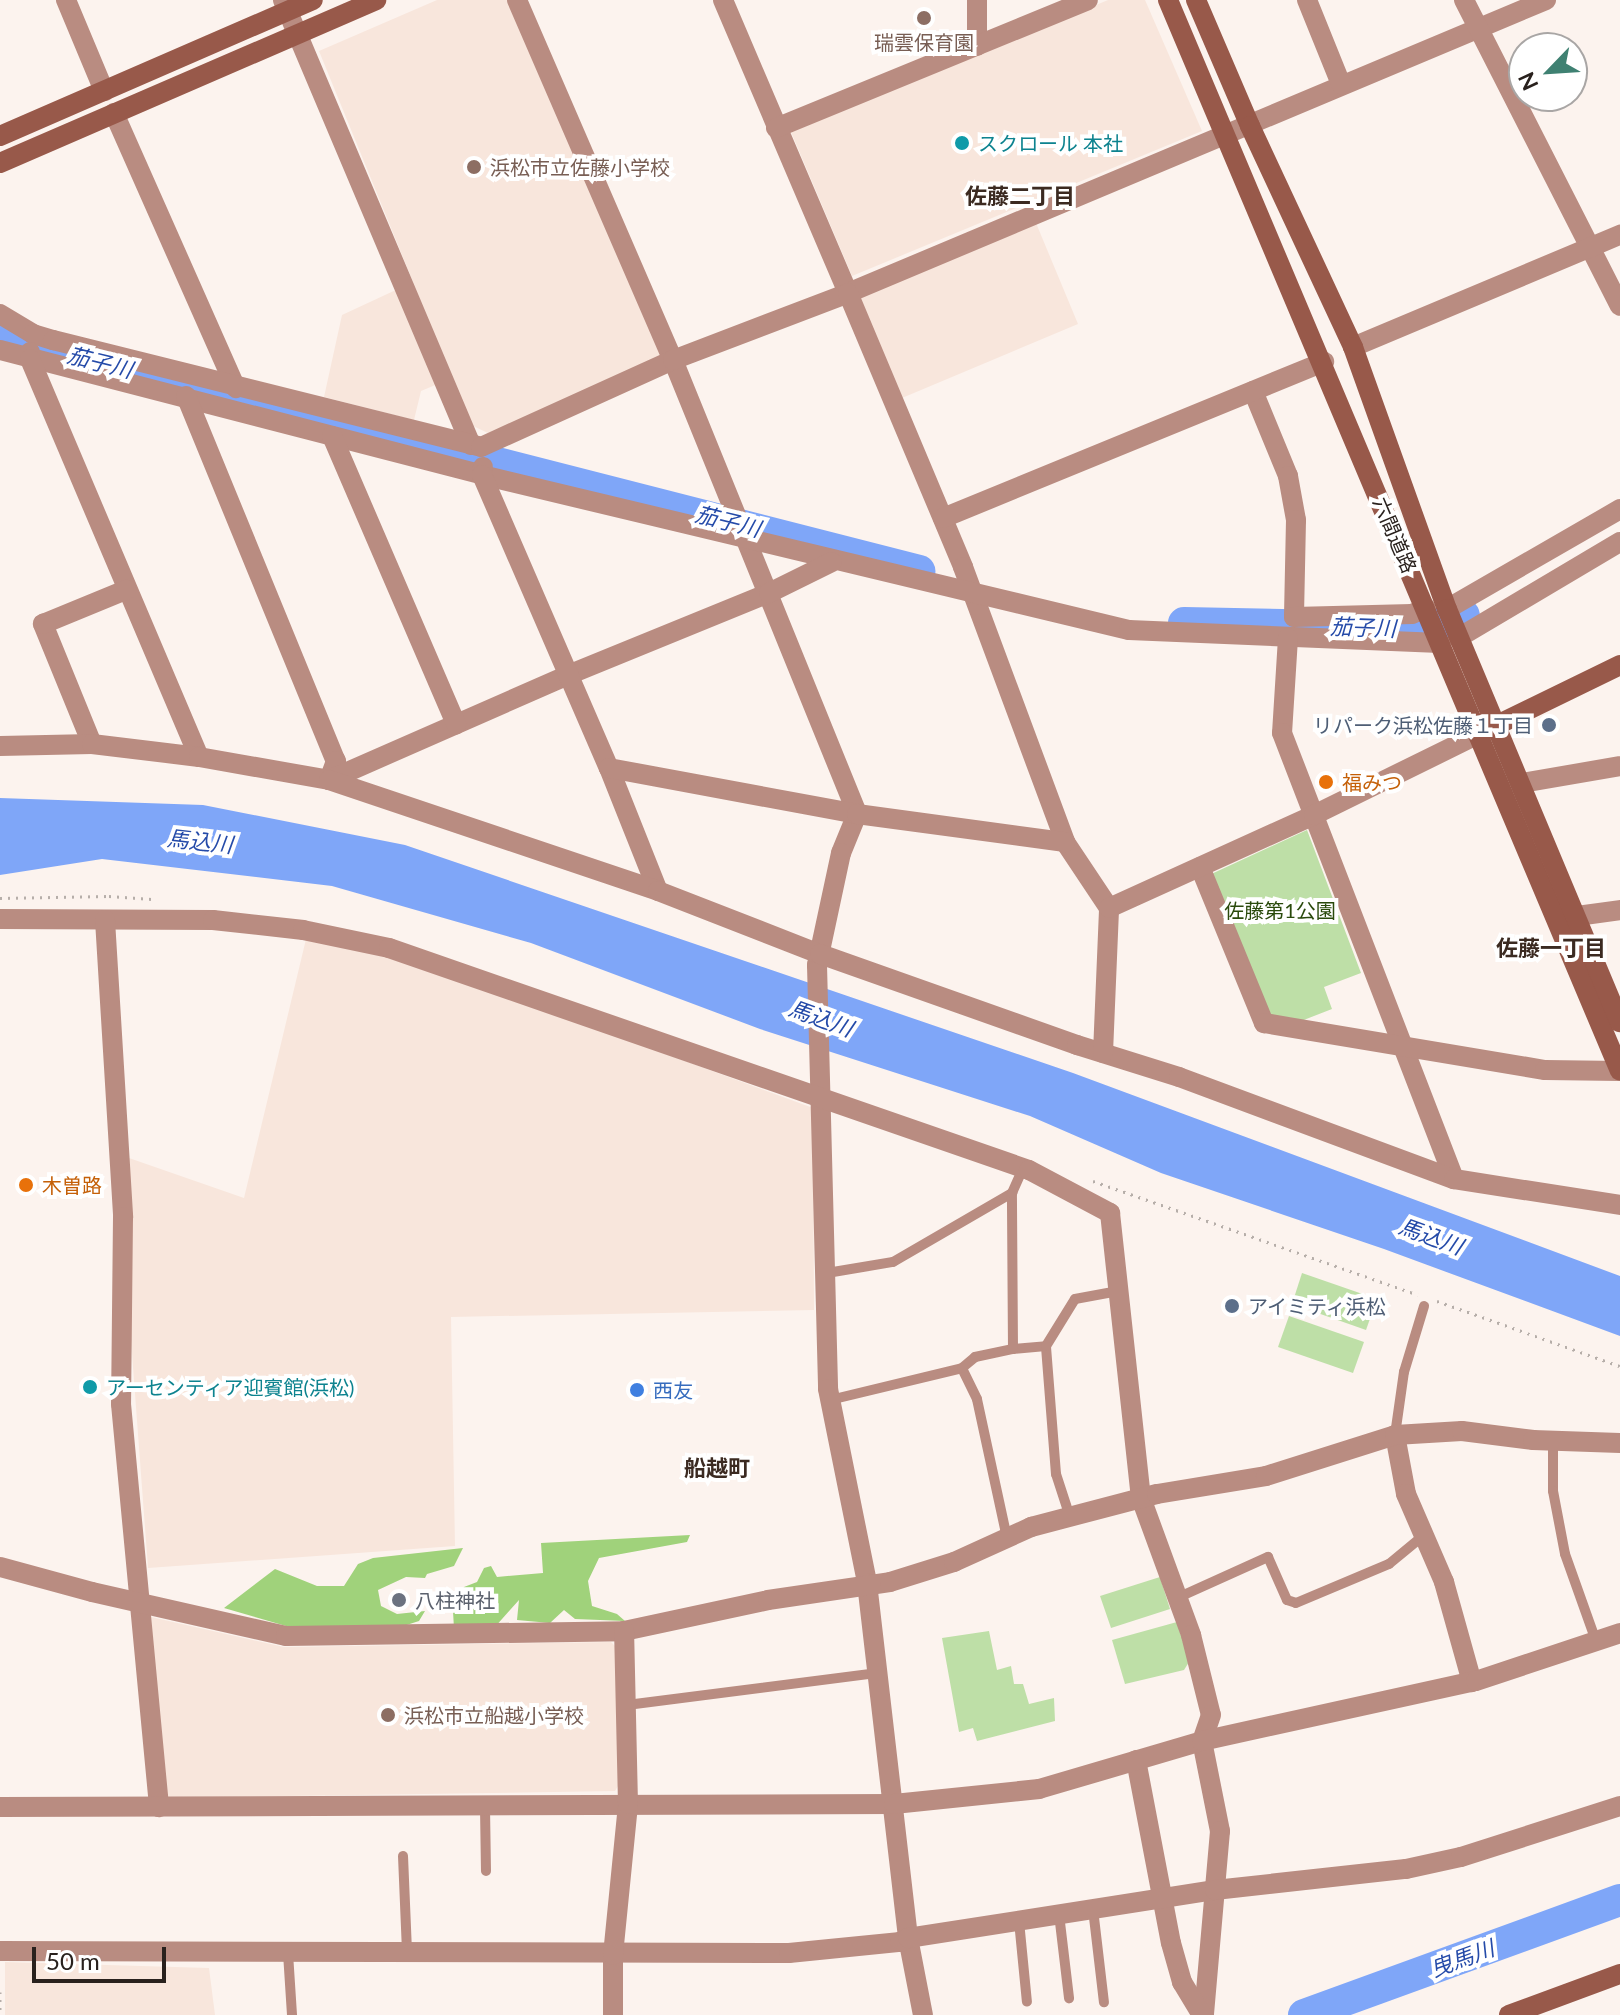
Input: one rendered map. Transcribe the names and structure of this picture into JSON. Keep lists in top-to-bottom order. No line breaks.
{"streets":{"street":["六間道路"]},"districts":["佐藤二丁目","佐藤一丁目","船越町"],"water":["茄子川","馬込川","曳馬川"],"parks":["佐藤第1公園"],"places":["瑞雲保育園","スクロール 本社","浜松市立佐藤小学校","リパーク浜松佐藤１丁目","福みつ","木曽路","アイミティ浜松","アーセンティア迎賓館(浜松)","西友","八柱神社","浜松市立船越小学校"],"scale_bar":"50 m","north":"bottom left"}
